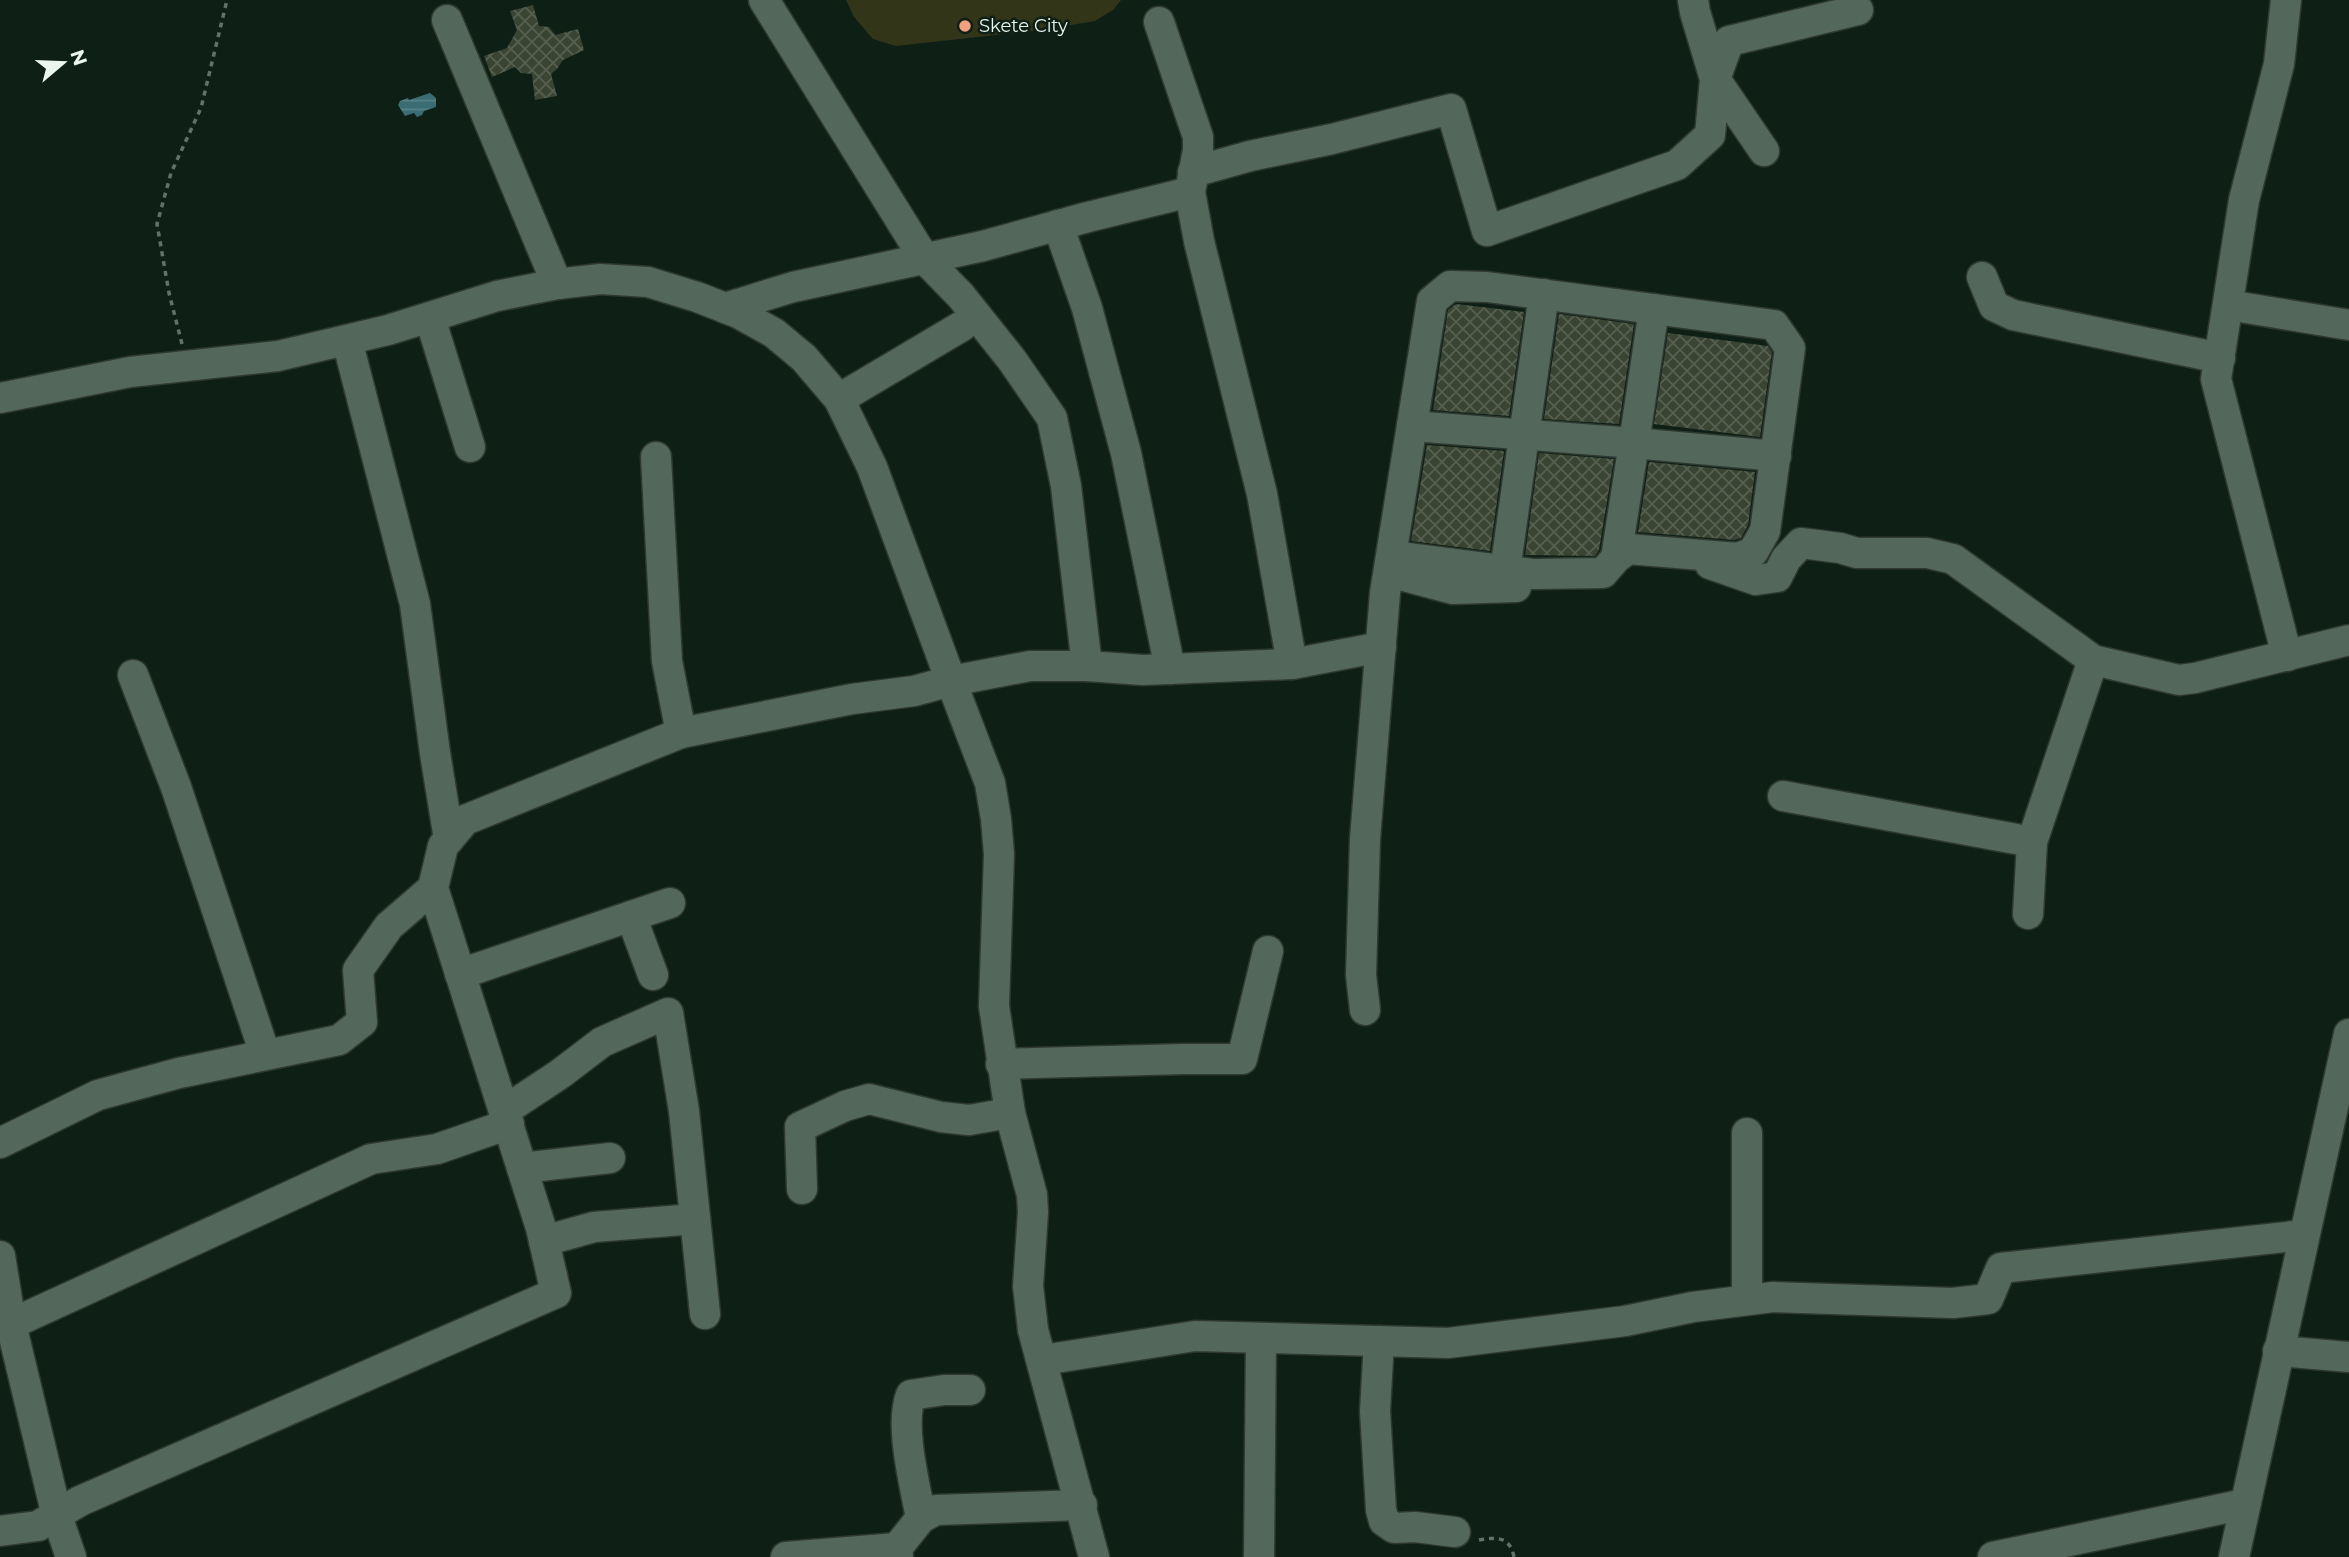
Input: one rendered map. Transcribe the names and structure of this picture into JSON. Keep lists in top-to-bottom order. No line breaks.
{"places":["Skete City"],"north":"right"}
